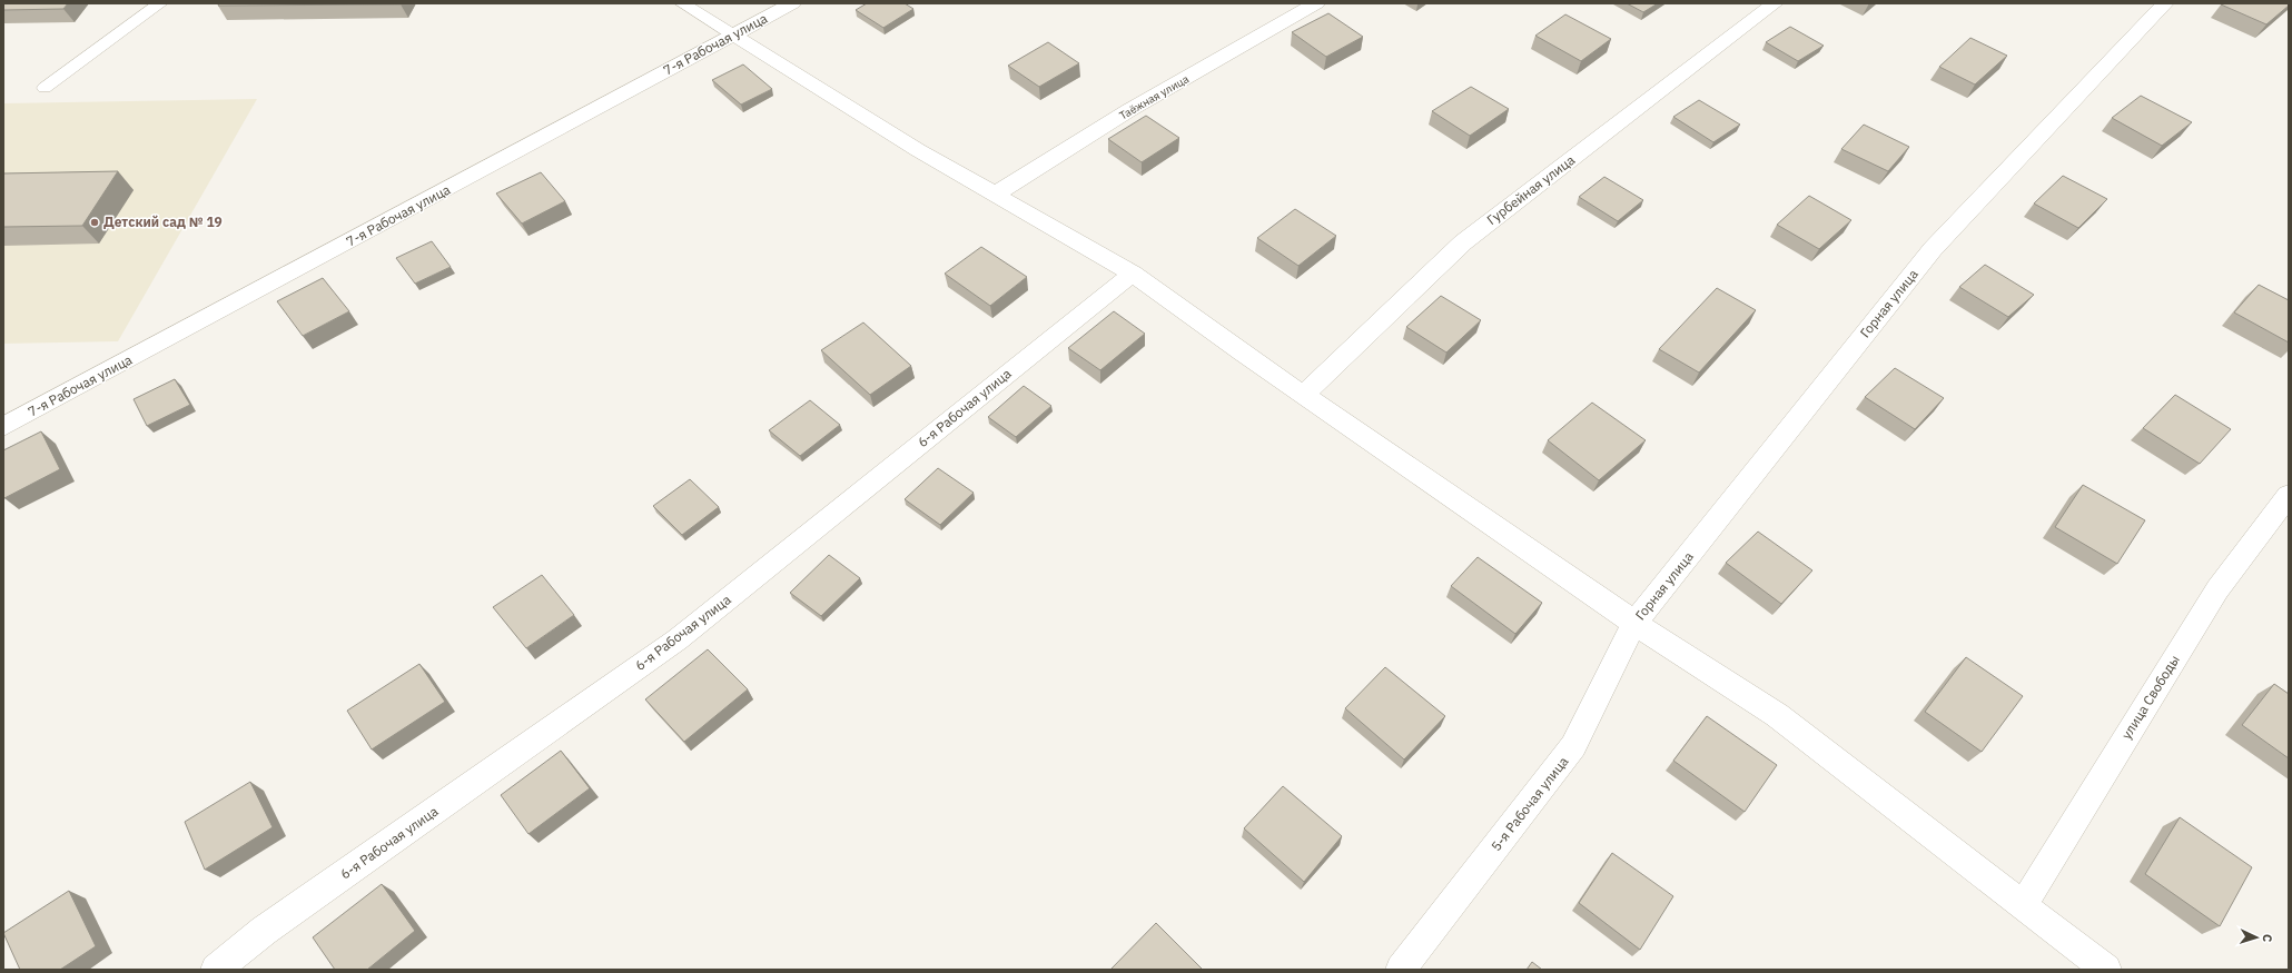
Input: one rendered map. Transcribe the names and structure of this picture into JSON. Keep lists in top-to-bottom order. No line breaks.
{"streets":{"street":["7-я Рабочая улица","Таёжная улица","Гурбейная улица","Горная улица","6-я Рабочая улица","улица Свободы","5-я Рабочая улица"]},"crossings":[["Горная улица","5-я Рабочая улица"]],"places":["Детский сад № 19"],"north":"right"}
